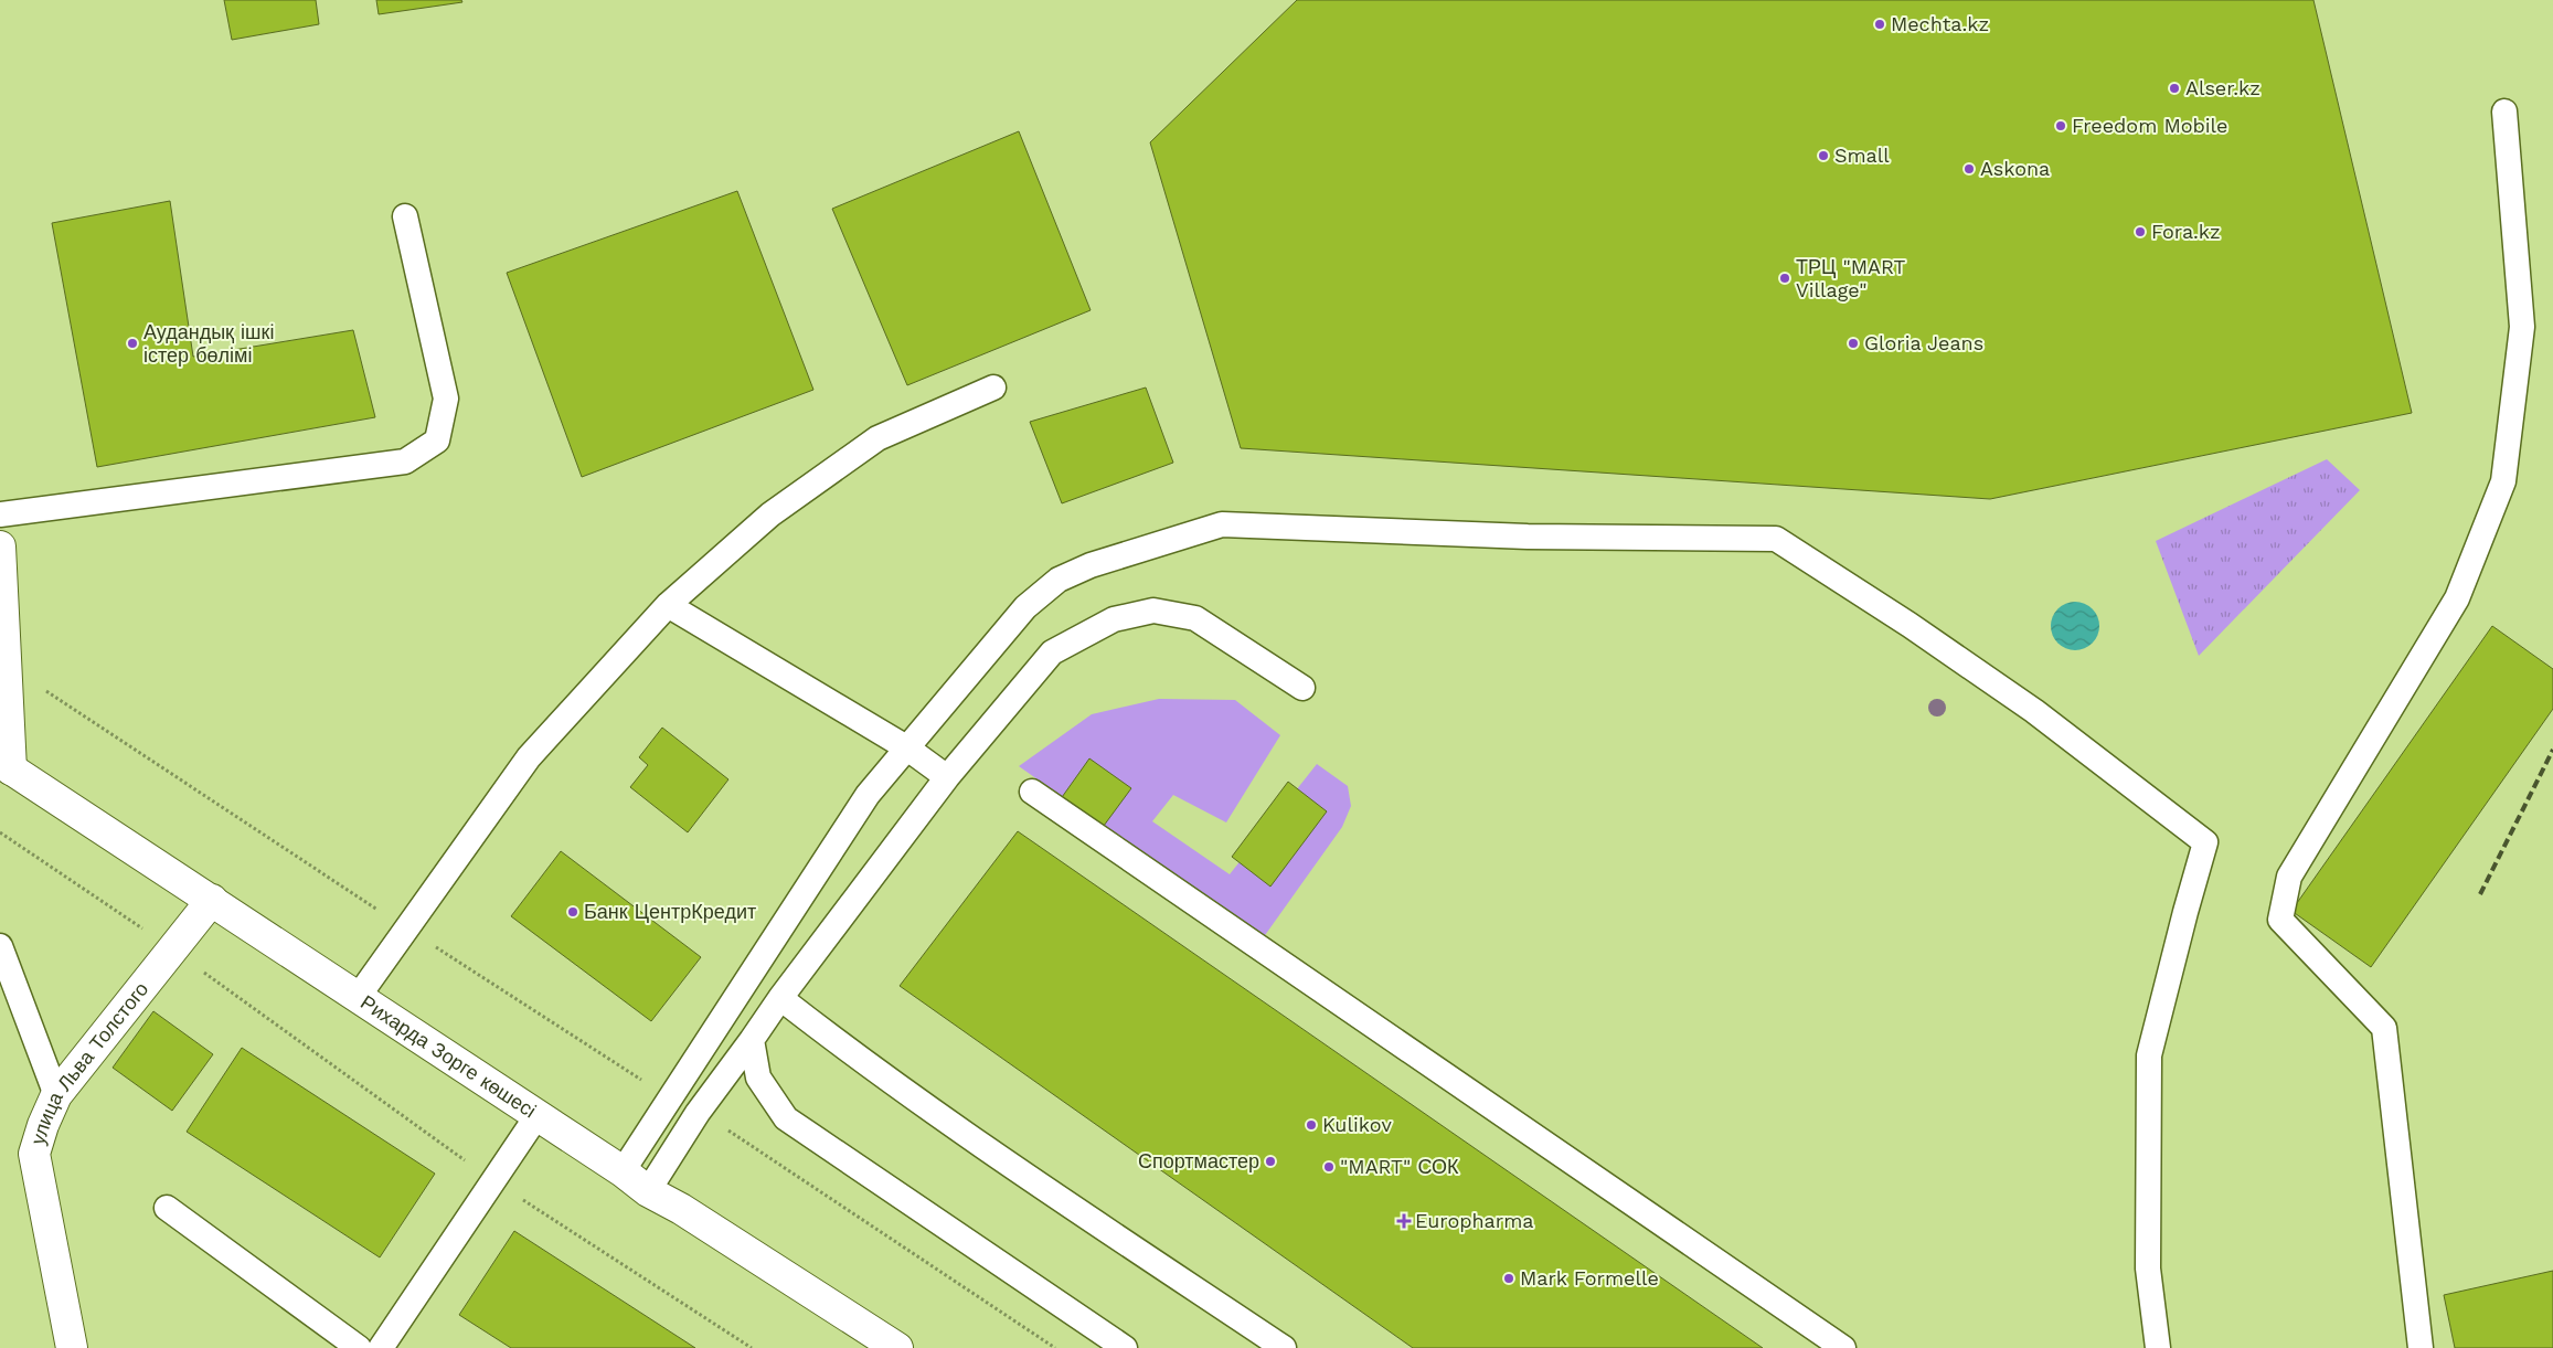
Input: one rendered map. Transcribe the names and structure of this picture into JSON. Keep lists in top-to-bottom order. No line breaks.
{"streets":{"main road":["Рихарда Зорге көшесі","улица Льва Толстого"]},"crossings":[["Рихарда Зорге көшесі","улица Льва Толстого"]],"places":{"other":["Mechta.kz","Alser.kz","Freedom Mobile","Small","Askona","Fora.kz","ТРЦ \"MART Village\"","Аудандық ішкі істер бөлімі","Gloria Jeans","Банк ЦентрКредит","Kulikov","Спортмастер","\"MART\" СОК","Mark Formelle"],"health":["Europharma"]}}
